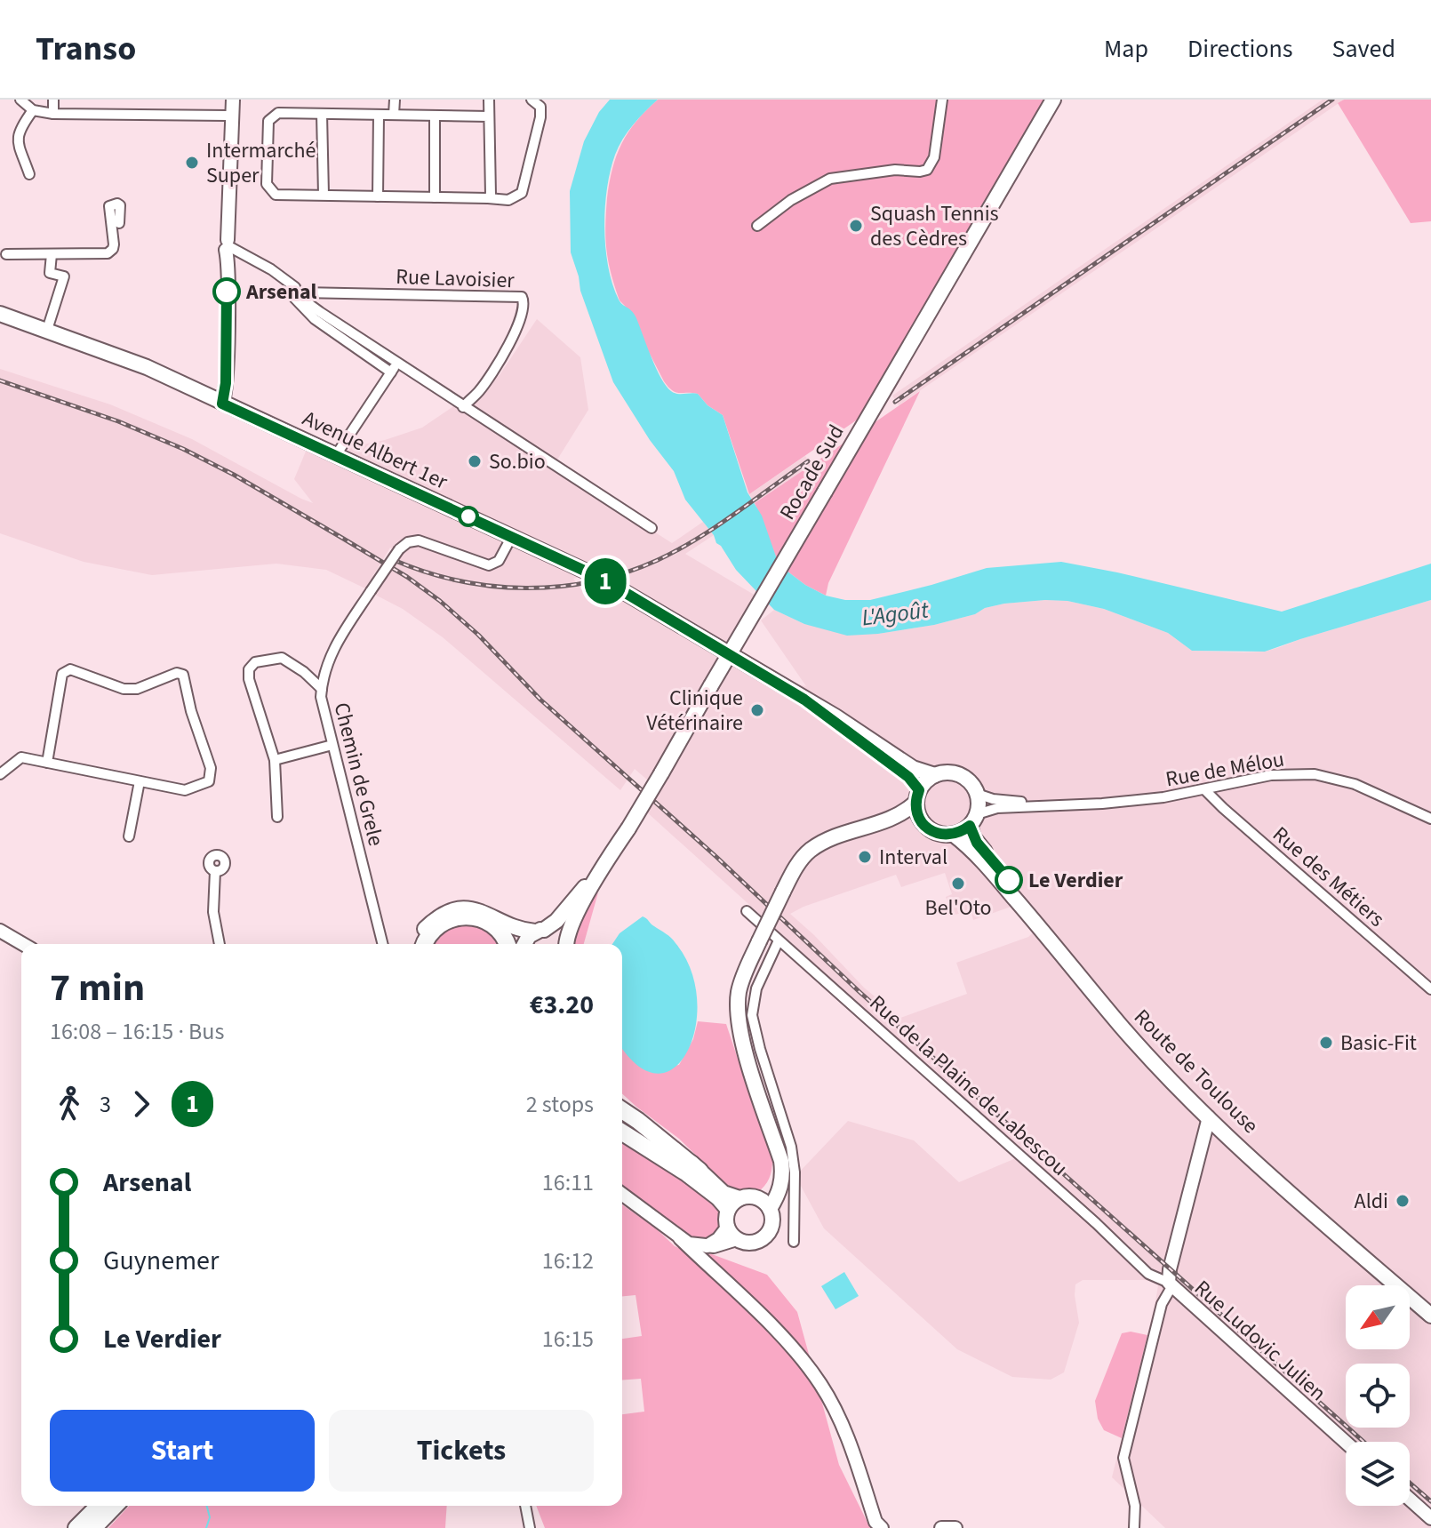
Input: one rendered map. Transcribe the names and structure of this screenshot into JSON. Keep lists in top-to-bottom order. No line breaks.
{"streets":{"main road":["Avenue Albert 1er","Rocade Sud","Route de Toulouse","Rue Ludovic Julien"],"street":["Rue Lavoisier","Rue de Mélou","Chemin de Grele","Rue des Métiers","Rue de la Plaine de Labescou"]},"crossings":[["Avenue Albert 1er","Chemin de Grele"],["Rue de Mélou","Rue des Métiers"],["Rue de Mélou","Route de Toulouse"],["Rue de la Plaine de Labescou","Rue Ludovic Julien"]],"water":["L'Agoût"],"places":["Intermarché Super","Squash Tennis des Cèdres","Arsenal","So.bio","Clinique Vétérinaire","Interval","Le Verdier","Bel'Oto","Basic-Fit","Aldi"],"lines":["bus line 1"],"north":"bottom left","page":{"header":"Transo","nav":["Map","Directions","Saved"],"on_map":"1","heading":["7 min","16:08 – 16:15 · Bus","€3.20"],"legs":["3","1","2 stops"],"list":[{"name":"Arsenal","value":"16:11"},{"name":"Guynemer","value":"16:12"},{"name":"Le Verdier","value":"16:15"}],"buttons":["Start","Tickets"]}}
